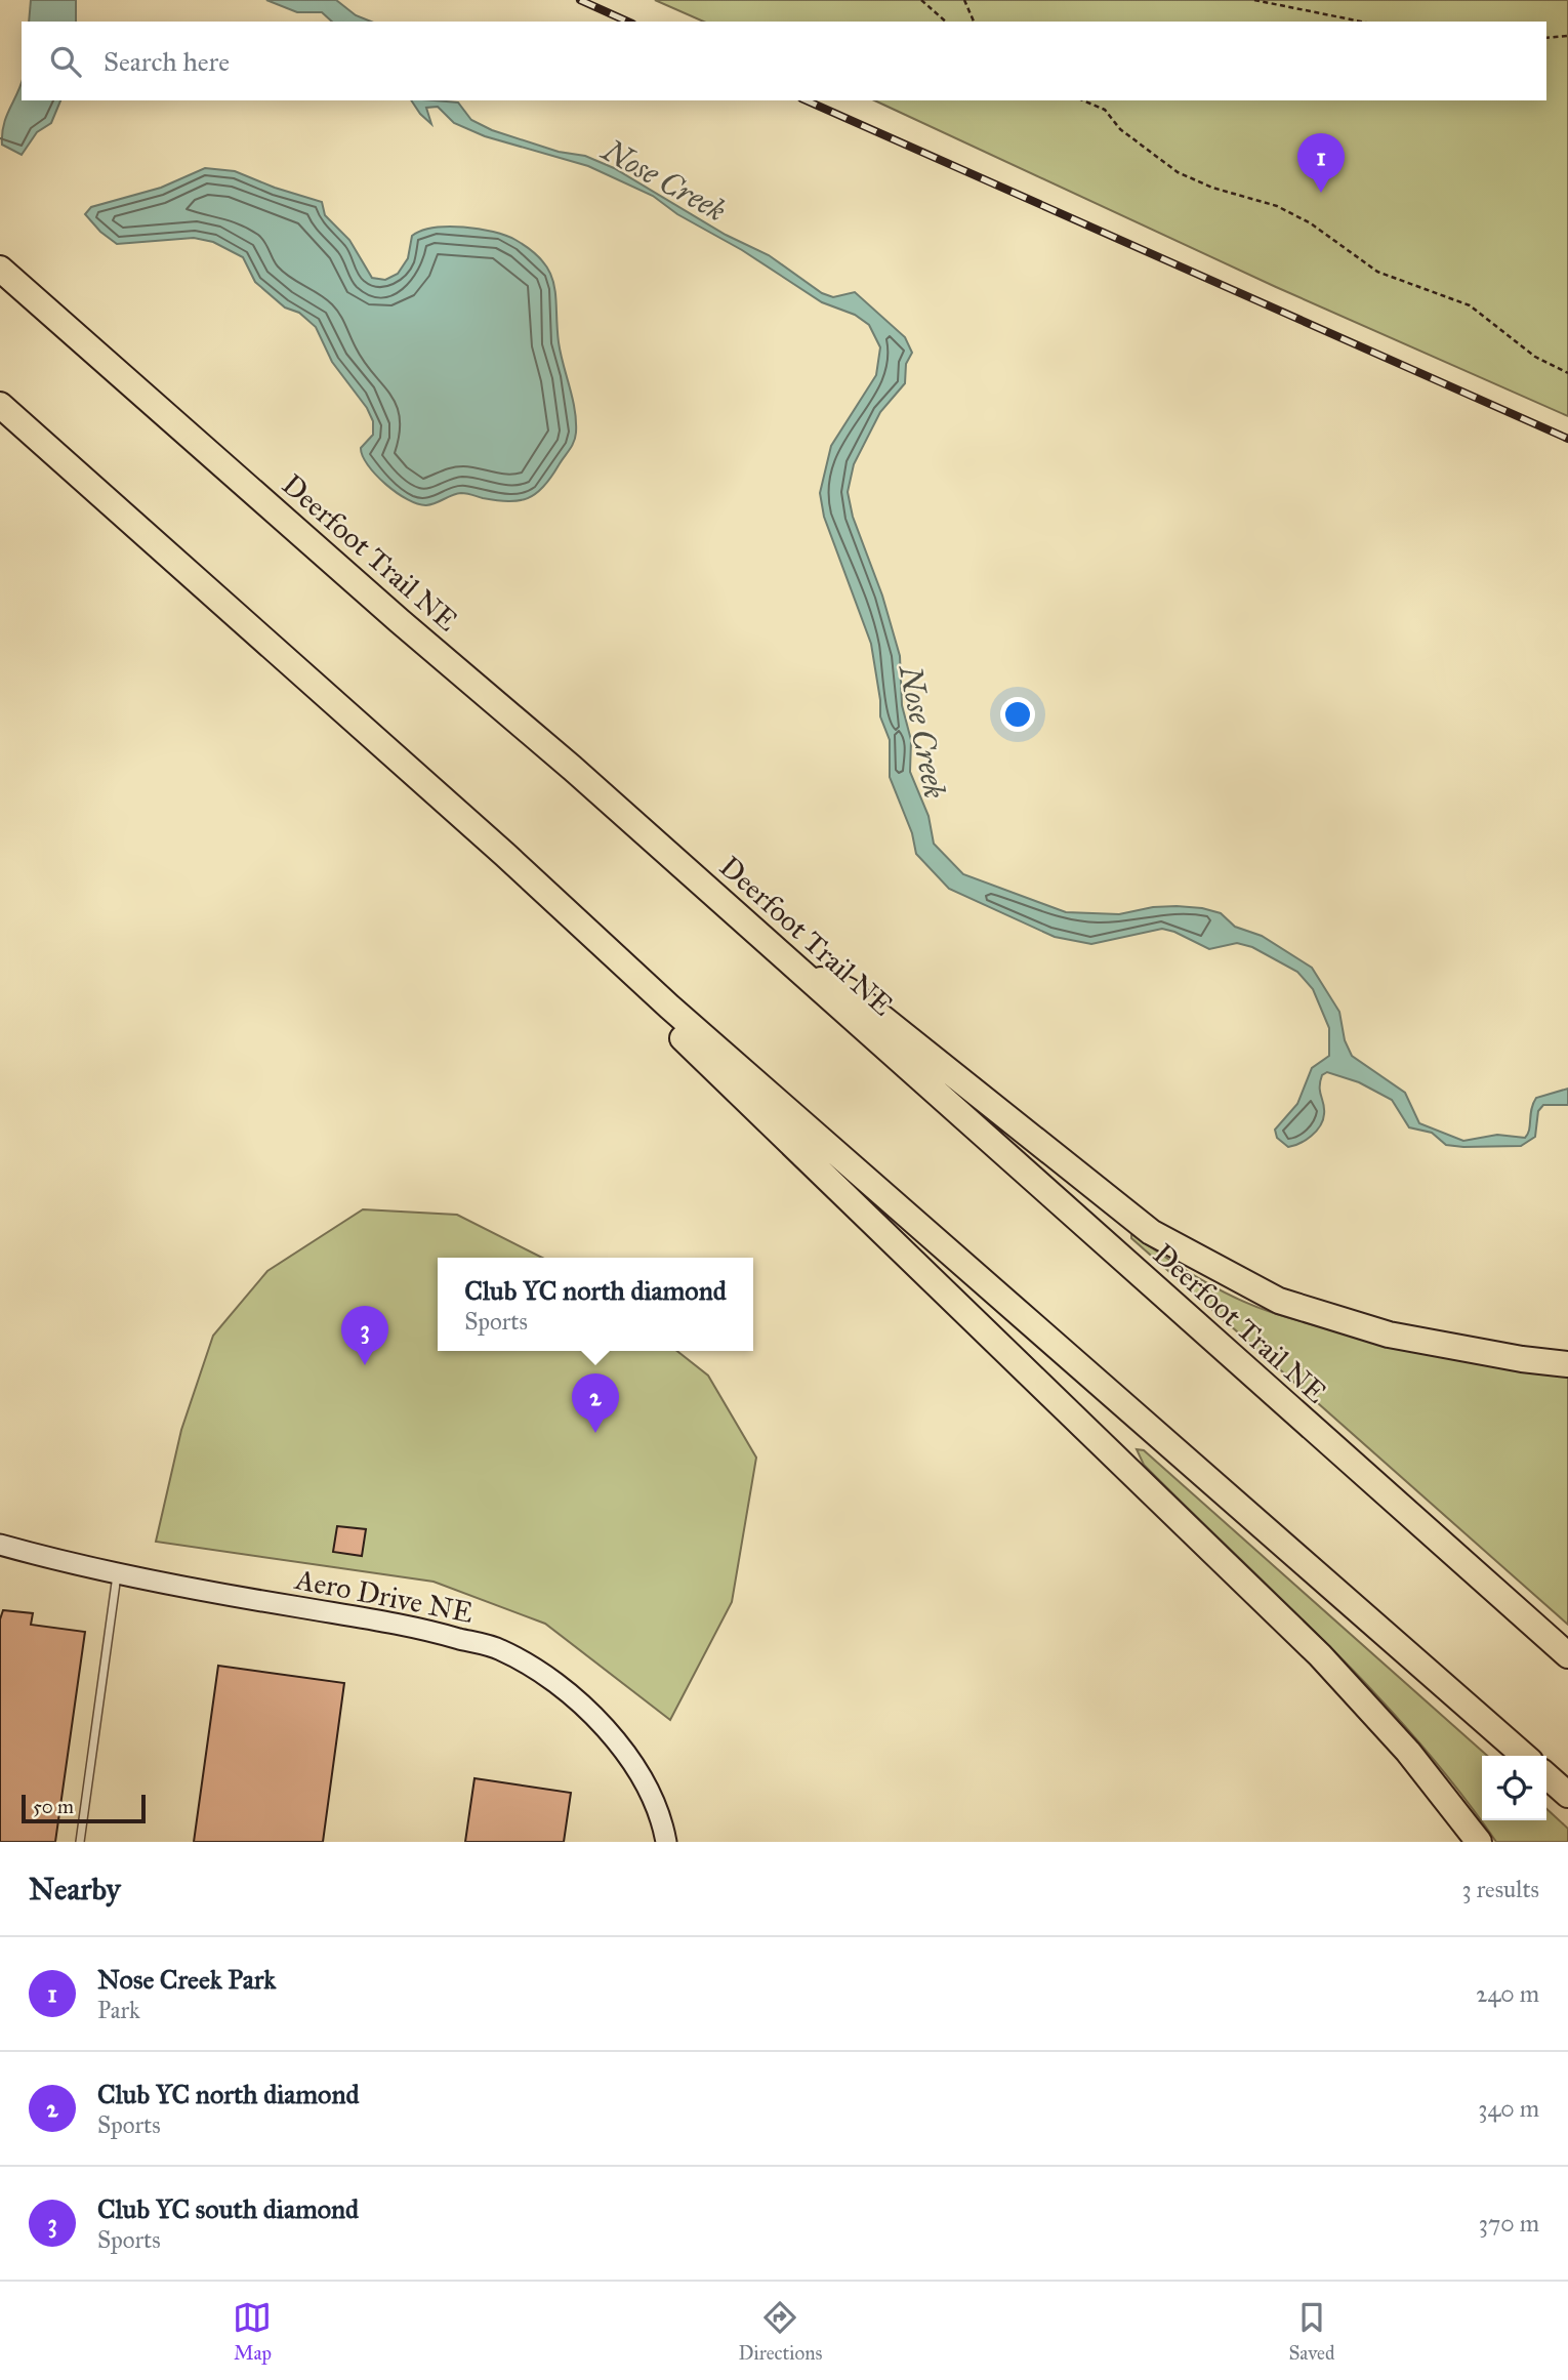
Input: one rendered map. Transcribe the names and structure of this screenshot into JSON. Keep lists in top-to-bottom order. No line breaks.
{"streets":{"highway":["Deerfoot Trail NE"],"street":["Aero Drive NE"]},"water":["Nose Creek"],"scale_bar":"50 m","page":{"search":"Search here","pins":["1","3","2"],"popup":["Club YC north diamond","Sports"],"scale":"50 m","heading":["Nearby","3 results"],"list":[{"mark":"1","name":"Nose Creek Park","note":"Park","value":"240 m"},{"mark":"2","name":"Club YC north diamond","note":"Sports","value":"340 m"},{"mark":"3","name":"Club YC south diamond","note":"Sports","value":"370 m"}],"nav":["Map","Directions","Saved"]}}
